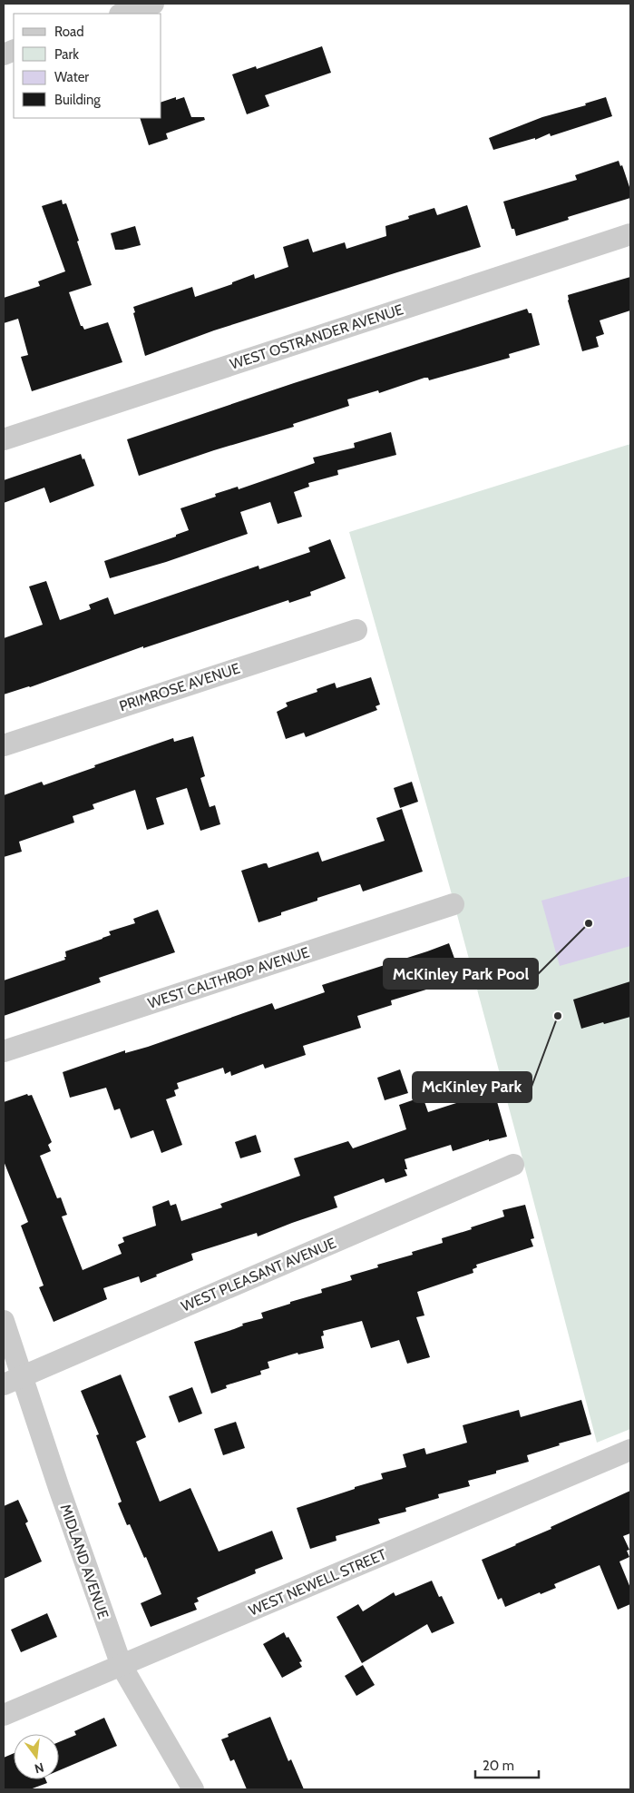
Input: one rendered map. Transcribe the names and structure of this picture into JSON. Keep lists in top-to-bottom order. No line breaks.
{"streets":{"street":["WEST OSTRANDER AVENUE","PRIMROSE AVENUE","WEST CALTHROP AVENUE","WEST PLEASANT AVENUE","MIDLAND AVENUE","WEST NEWELL STREET"]},"crossings":[["WEST PLEASANT AVENUE","MIDLAND AVENUE"],["MIDLAND AVENUE","WEST NEWELL STREET"]],"places":["McKinley Park Pool","McKinley Park"],"legend":["Road","Park","Water","Building"],"scale_bar":"20 m","north":"bottom"}
